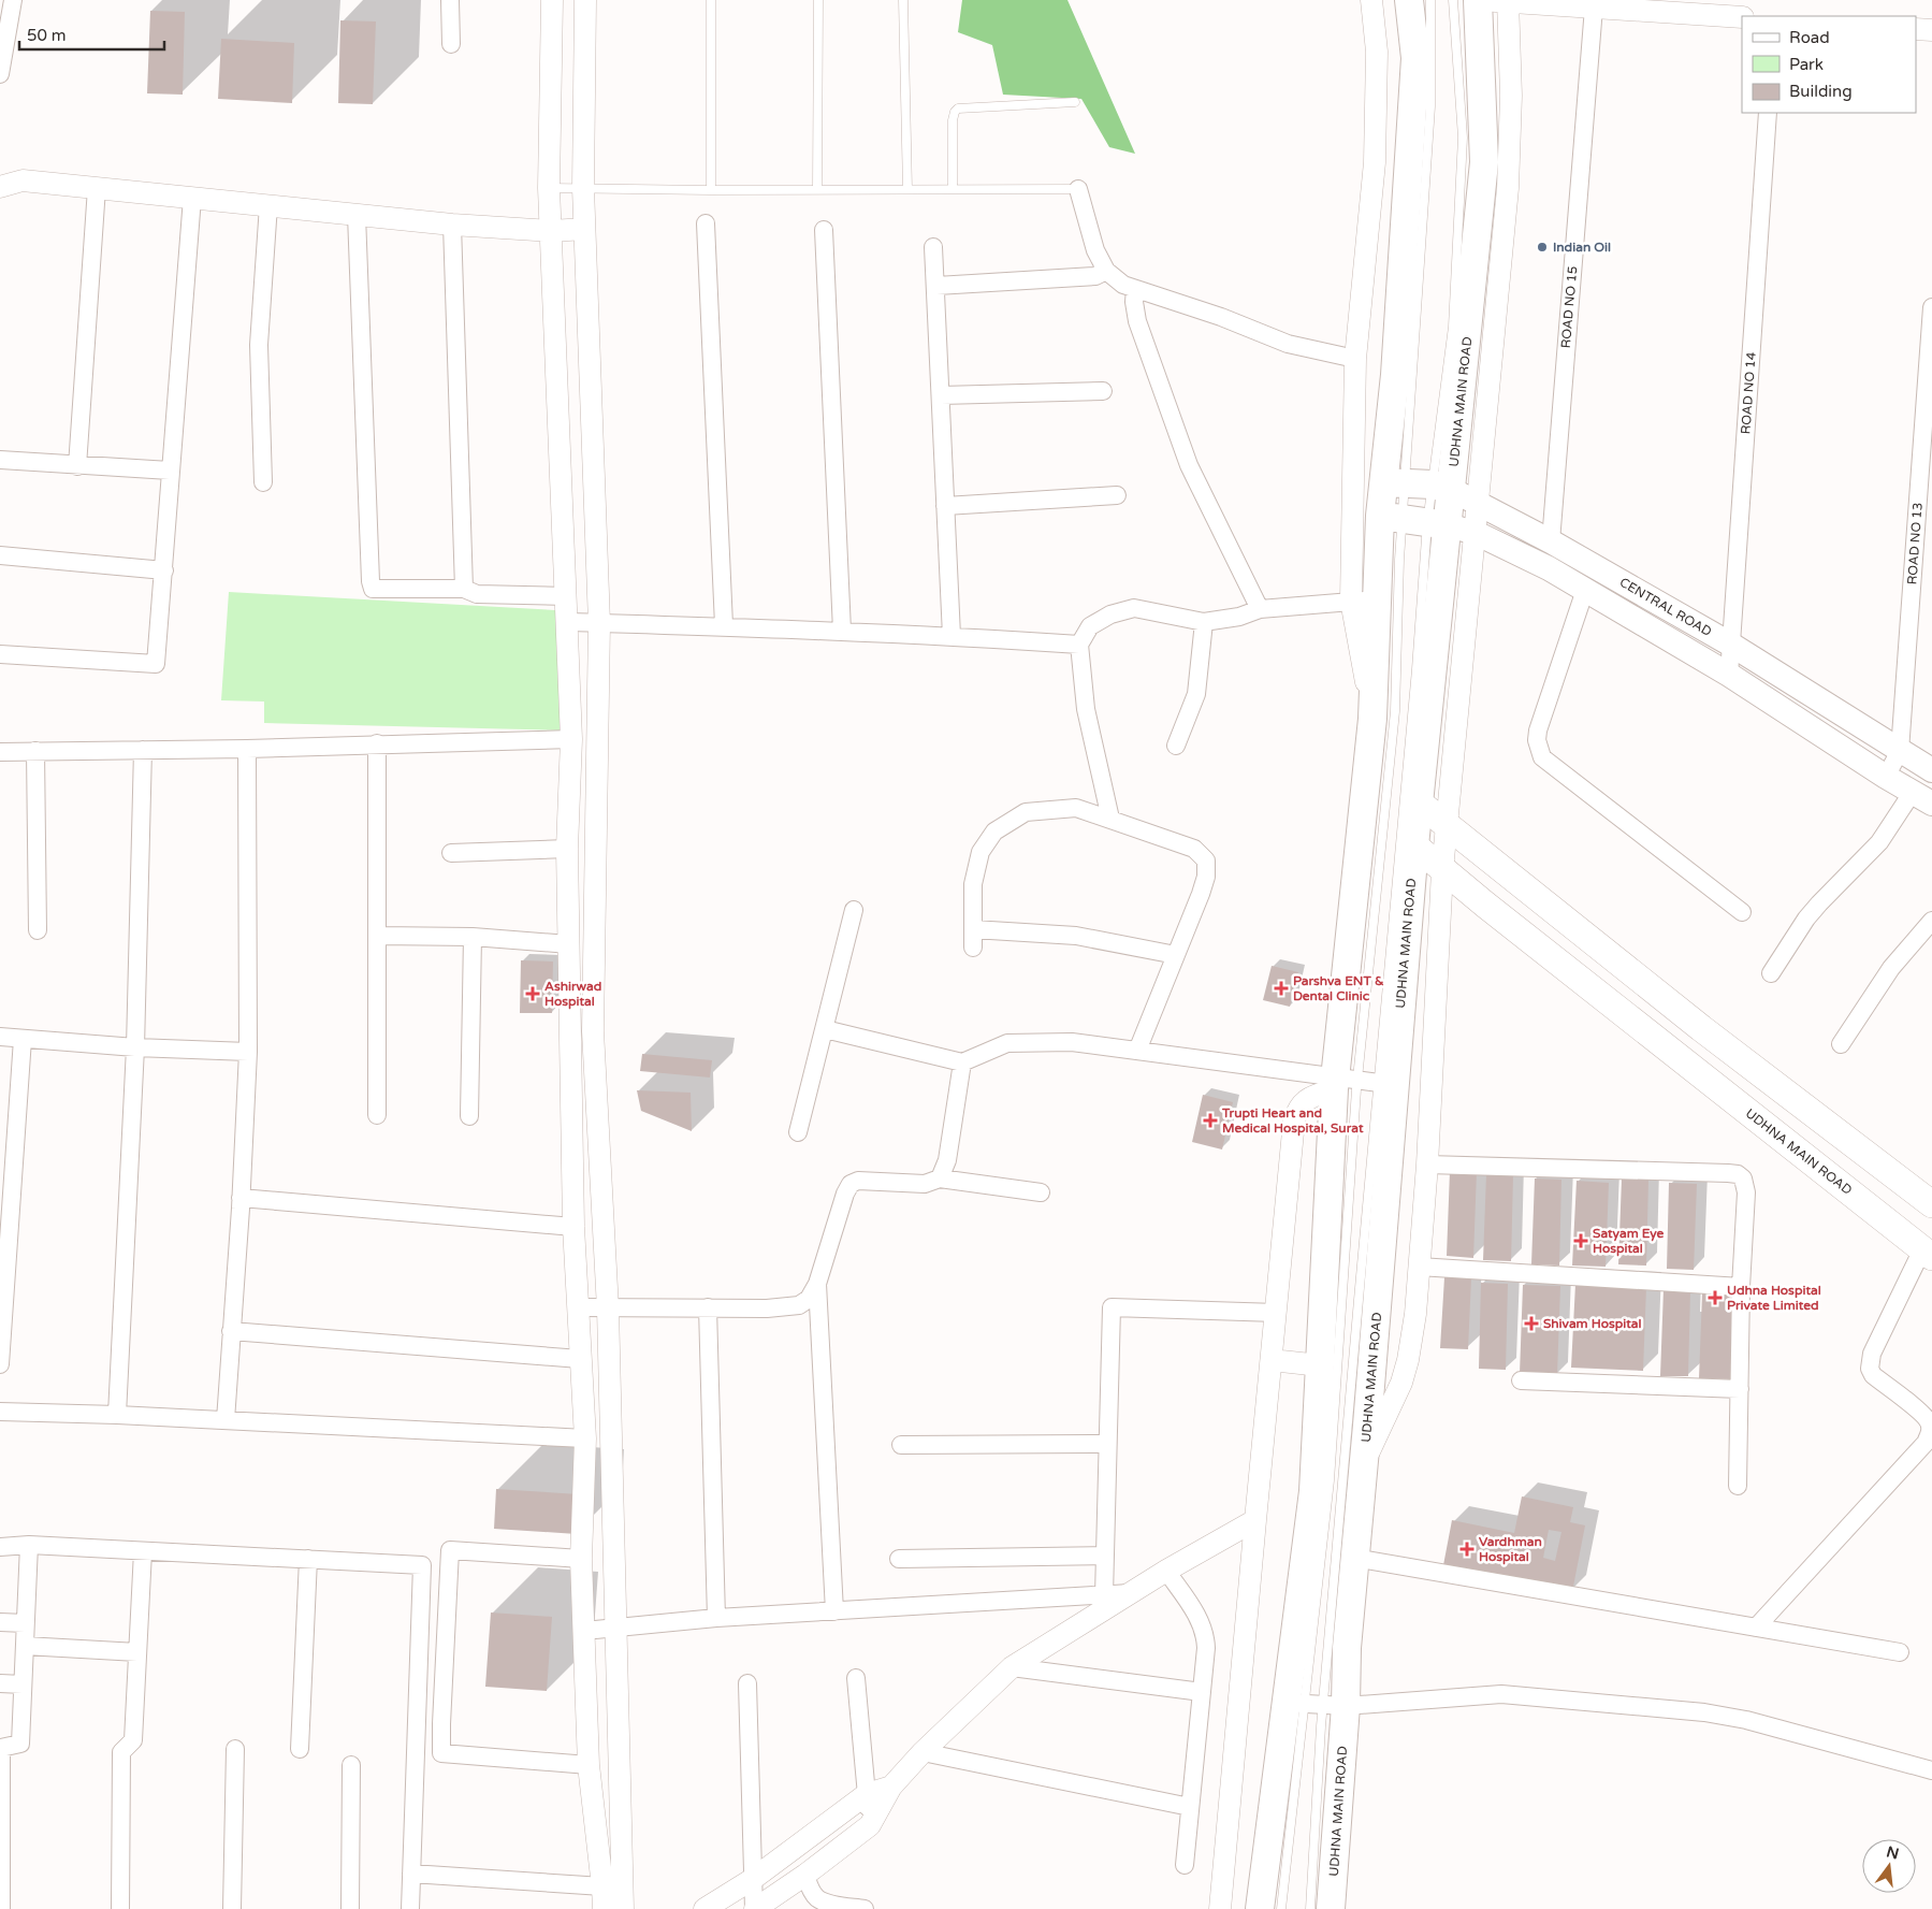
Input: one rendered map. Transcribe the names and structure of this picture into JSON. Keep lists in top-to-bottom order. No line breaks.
{"streets":{"highway":["UDHNA MAIN ROAD","CENTRAL ROAD"],"street":["ROAD NO 15","ROAD NO 14","ROAD NO 13"]},"crossings":[["ROAD NO 15","CENTRAL ROAD"],["ROAD NO 14","CENTRAL ROAD"],["UDHNA MAIN ROAD","CENTRAL ROAD"],["ROAD NO 13","CENTRAL ROAD"]],"places":{"other":["Indian Oil"],"health":["Parshva ENT & Dental Clinic","Ashirwad Hospital","Trupti Heart and Medical Hospital, Surat","Satyam Eye Hospital","Udhna Hospital Private Limited","Shivam Hospital","Vardhman Hospital"]},"legend":["Road","Park","Building"],"scale_bar":"50 m","north":"top"}
